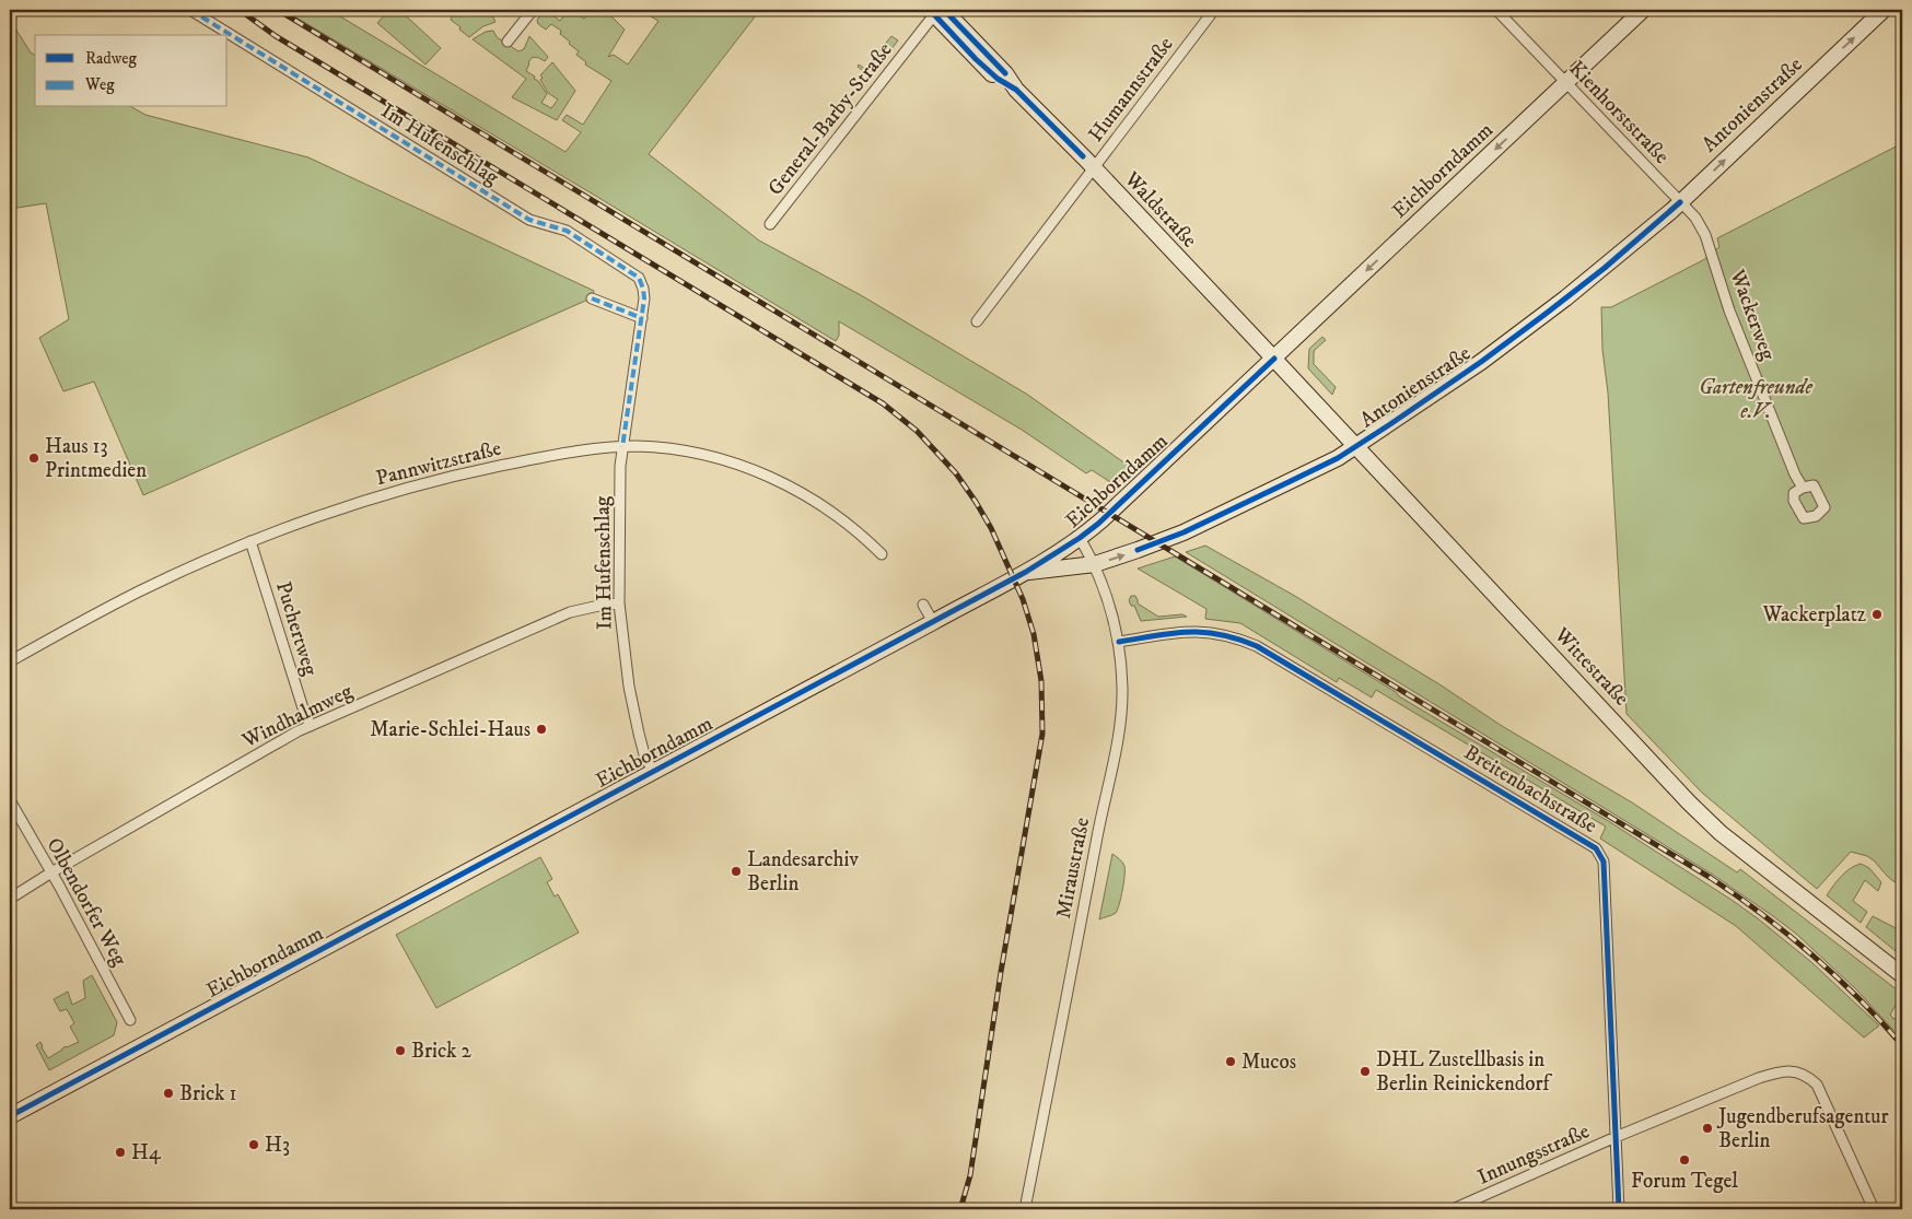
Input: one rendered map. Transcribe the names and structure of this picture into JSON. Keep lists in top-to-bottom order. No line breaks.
{"streets":{"main road":["Antonienstraße","Eichborndamm","Waldstraße","Wittestraße"],"street":["Humannstraße","Kienhorststraße","General-Barby-Straße","Im Hufenschlag","Wackerweg","Pannwitzstraße","Puchertweg","Windhalmweg","Breitenbachstraße","Miraustraße","Olbendorfer Weg","Innungsstraße"]},"crossings":[["Humannstraße","Waldstraße"],["Antonienstraße","Kienhorststraße"],["Antonienstraße","Eichborndamm"],["Antonienstraße","Wittestraße"],["Antonienstraße","Miraustraße"],["Kienhorststraße","Eichborndamm"],["Kienhorststraße","Wackerweg"],["General-Barby-Straße","Waldstraße"],["Im Hufenschlag","Eichborndamm"],["Im Hufenschlag","Pannwitzstraße"],["Im Hufenschlag","Windhalmweg"],["Eichborndamm","Waldstraße"],["Eichborndamm","Wittestraße"],["Eichborndamm","Miraustraße"],["Waldstraße","Wittestraße"],["Pannwitzstraße","Puchertweg"],["Puchertweg","Windhalmweg"],["Windhalmweg","Olbendorfer Weg"],["Breitenbachstraße","Miraustraße"],["Breitenbachstraße","Innungsstraße"]],"one_way":["Antonienstraße"],"parks":["Gartenfreunde e.V."],"places":["Haus 13 Printmedien","Wackerplatz","Marie-Schlei-Haus","Landesarchiv Berlin","Brick 2","Mucos","DHL Zustellbasis in Berlin Reinickendorf","Brick 1","Jugendberufsagentur Berlin","H3","H4","Forum Tegel"],"legend":["Radweg","Weg"]}
